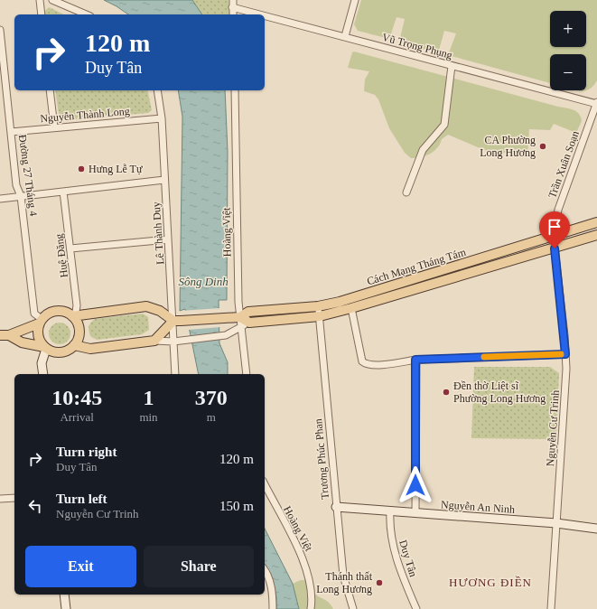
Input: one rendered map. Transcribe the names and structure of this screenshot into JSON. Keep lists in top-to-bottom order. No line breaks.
{"streets":{"main road":["Cách Mạng Tháng Tám"],"street":["Vũ Trọng Phụng","Nguyễn Thành Long","Trần Xuân Soạn","Đường 27 Tháng 4","Hoàng Việt","Lê Thành Duy","Huệ Đăng","Nguyễn Cư Trinh","Trương Phúc Phan","Nguyễn An Ninh","Duy Tân"]},"crossings":[["Vũ Trọng Phụng","Trần Xuân Soạn"],["Nguyễn Thành Long","Đường 27 Tháng 4"],["Nguyễn Thành Long","Lê Thành Duy"],["Trần Xuân Soạn","Cách Mạng Tháng Tám"],["Đường 27 Tháng 4","Huệ Đăng"],["Hoàng Việt","Cách Mạng Tháng Tám"],["Lê Thành Duy","Cách Mạng Tháng Tám"],["Cách Mạng Tháng Tám","Nguyễn Cư Trinh"],["Cách Mạng Tháng Tám","Trương Phúc Phan"],["Nguyễn Cư Trinh","Nguyễn An Ninh"],["Trương Phúc Phan","Nguyễn An Ninh"],["Nguyễn An Ninh","Duy Tân"]],"districts":["HƯƠNG ĐIỀN"],"water":["Sông Dinh"],"places":["CA Phường Long Hương","Hưng Lễ Tự","Đền thờ Liệt sĩ Phường Long Hương","Thánh thất Long Hương"],"page":{"map_buttons":["+","−"],"turn":["120 m","Duy Tân"],"eta":["10:45","Arrival","1","min","370","m"],"list":[{"name":"Turn right","note":"Duy Tân","value":"120 m"},{"name":"Turn left","note":"Nguyễn Cư Trinh","value":"150 m"}],"buttons":["Exit","Share"]}}
